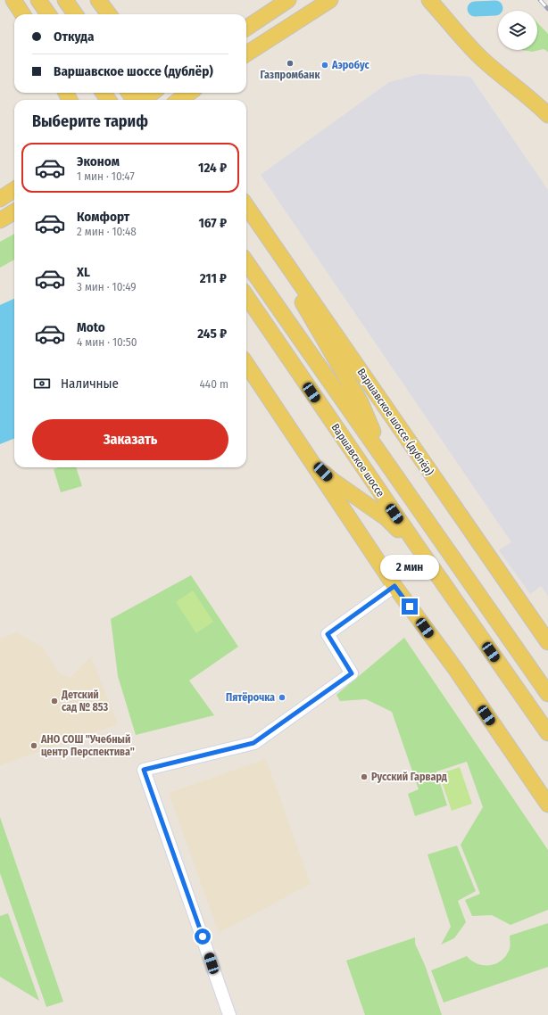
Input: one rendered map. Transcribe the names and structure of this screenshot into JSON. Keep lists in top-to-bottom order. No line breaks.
{"streets":{"main road":["Варшавское шоссе (дублёр)","Варшавское шоссе"]},"places":["Газпромбанк","Аэробус","Пятёрочка","Детский сад № 853","АНО СОШ \"Учебный центр Перспектива\"","Русский Гарвард"],"page":{"banner":["Откуда","Варшавское шоссе (дублёр)"],"heading":"Выберите тариф","list":[{"name":"Эконом","note":"1 мин · 10:47","value":"124 ₽"},{"name":"Комфорт","note":"2 мин · 10:48","value":"167 ₽"},{"name":"XL","note":"3 мин · 10:49","value":"211 ₽"},{"name":"Moto","note":"4 мин · 10:50","value":"245 ₽"}],"pay":["Наличные","440 m"],"buttons":"Заказать","bubble":"2 мин"}}
